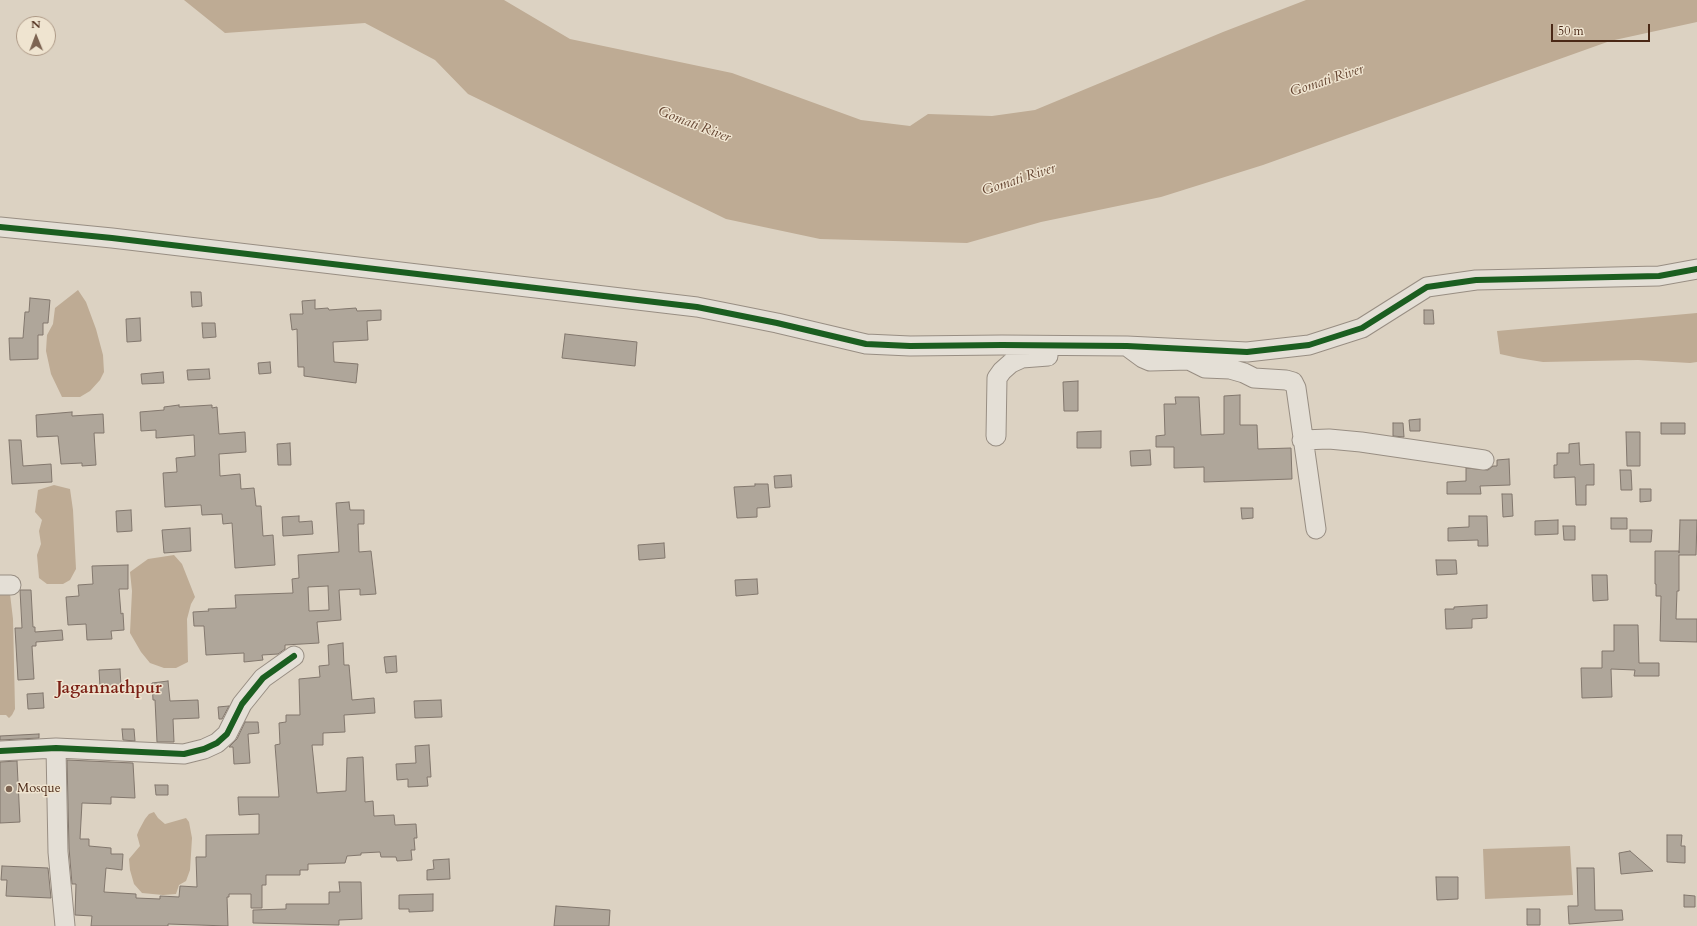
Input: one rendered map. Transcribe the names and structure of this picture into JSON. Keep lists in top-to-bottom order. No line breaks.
{"districts":["Jagannathpur"],"water":["Gomati River"],"places":["Mosque"],"scale_bar":"50 m","north":"top"}
